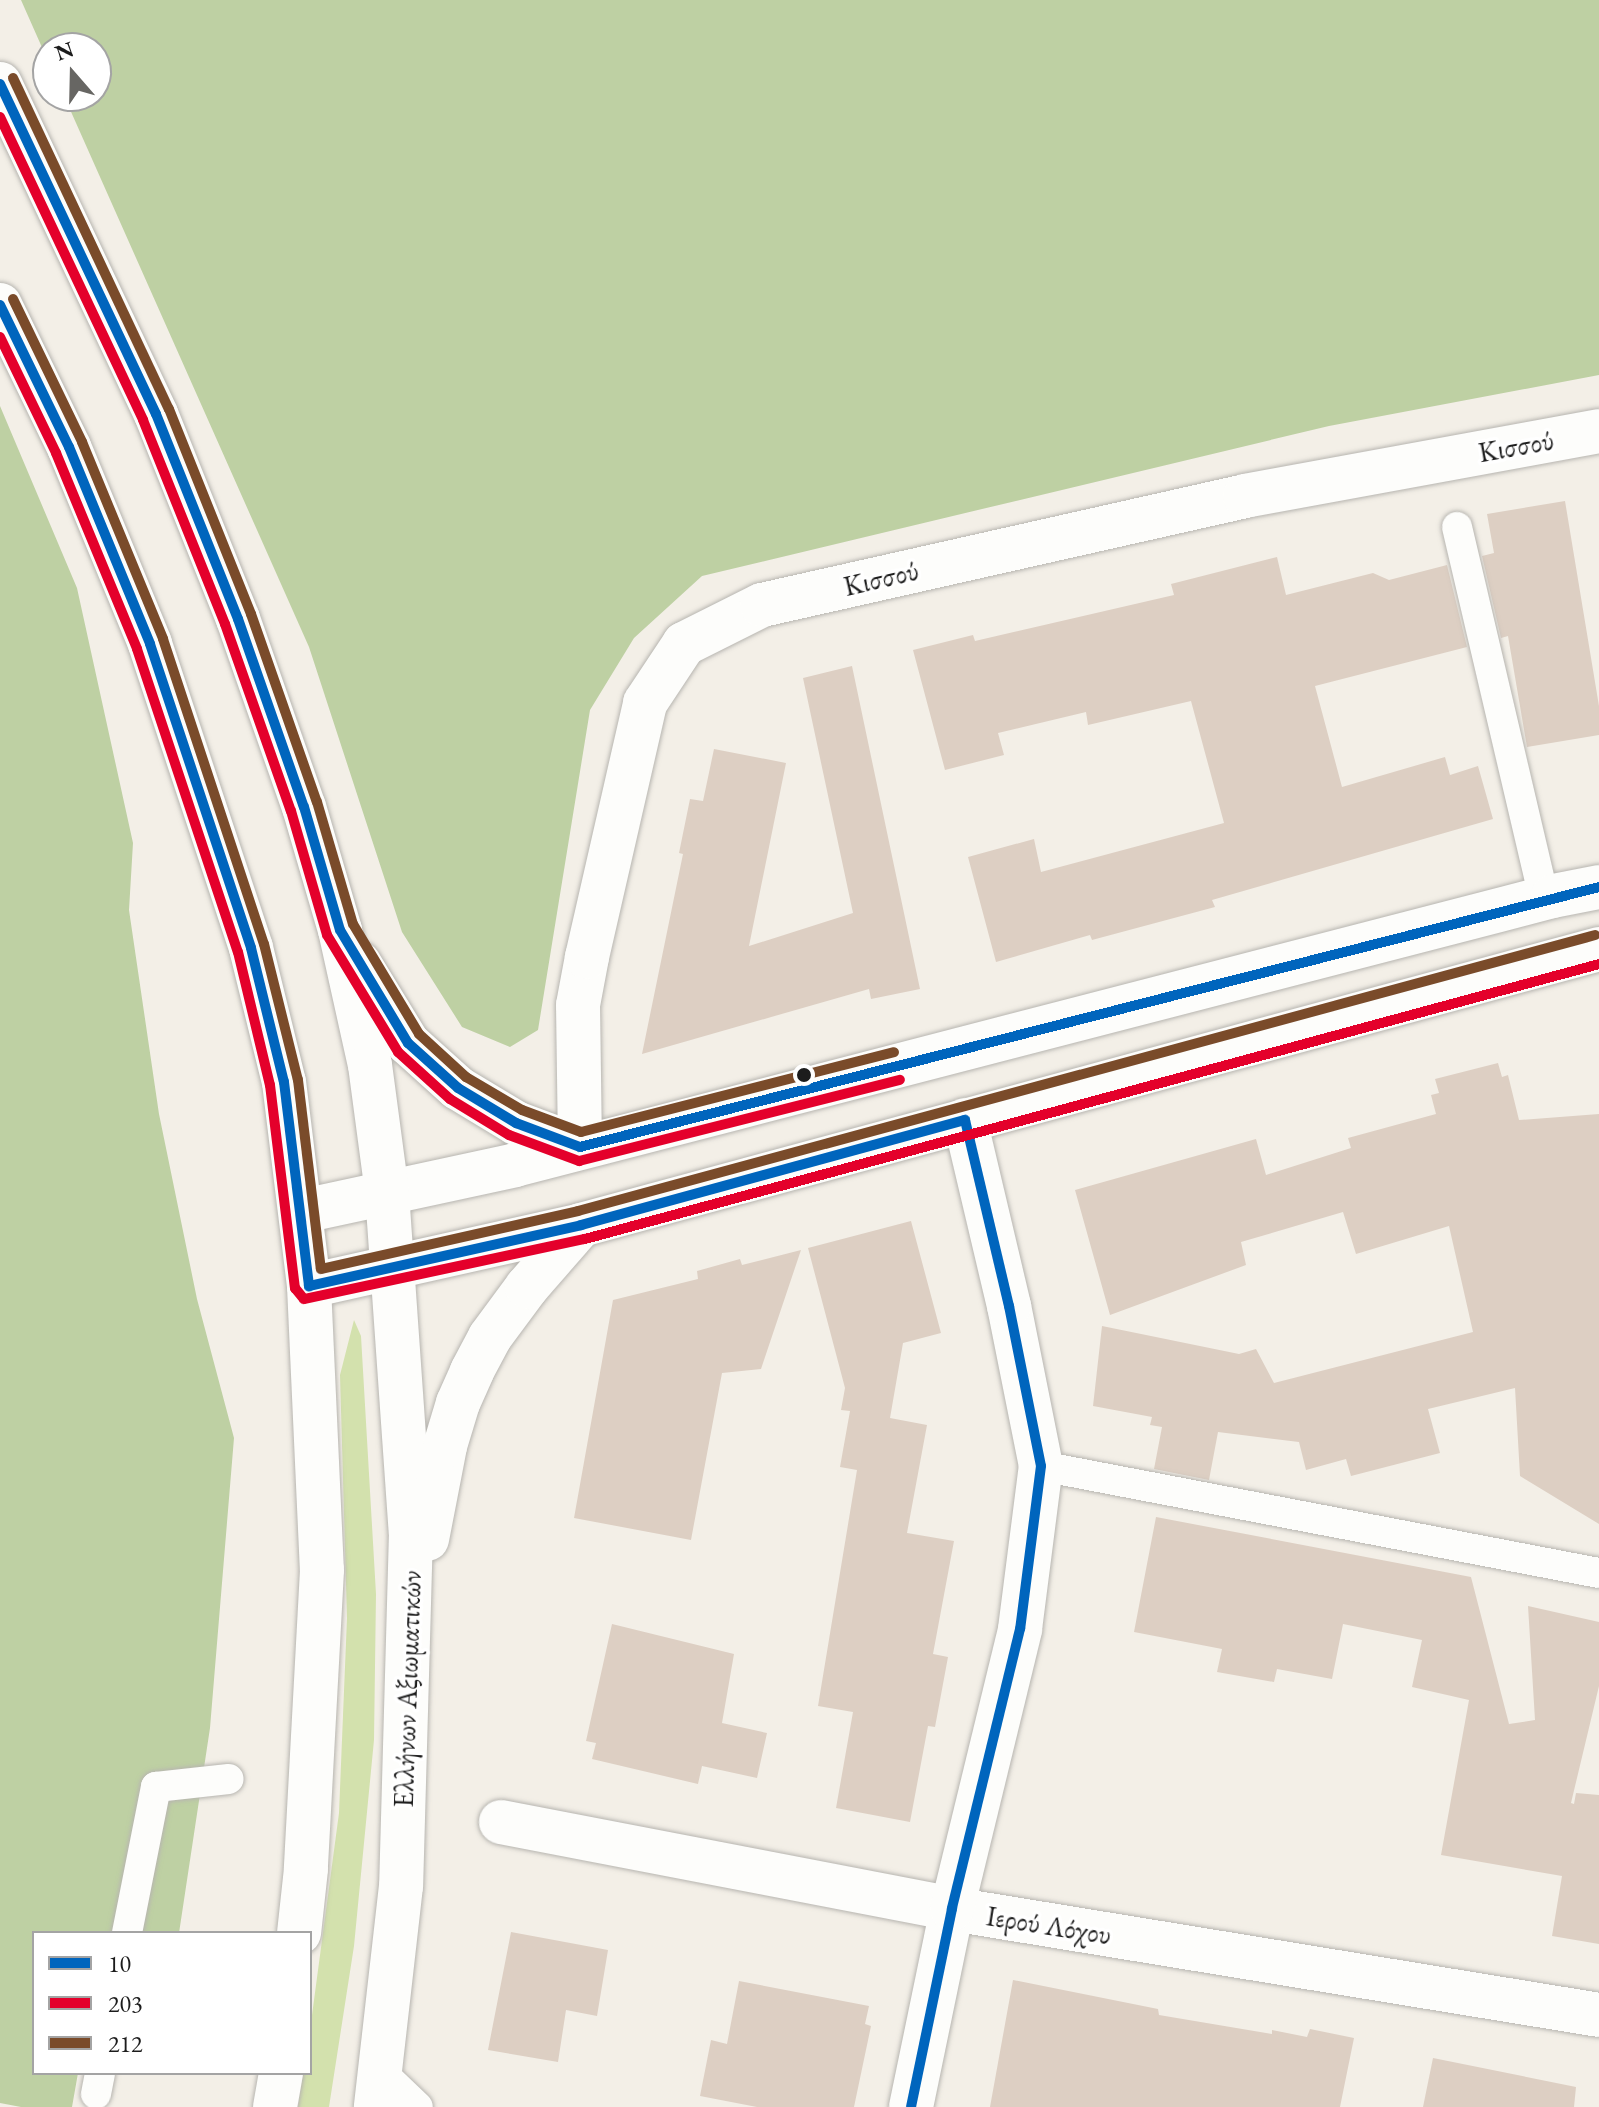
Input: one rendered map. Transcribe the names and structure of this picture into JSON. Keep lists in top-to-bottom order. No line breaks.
{"streets":{"street":["Κισσού","Ελλήνων Αξιωματικών","Ιερού Λόχου"]},"lines":["transit line 212","transit line 10","transit line 203"],"legend":["10","203","212"],"north":"top"}
